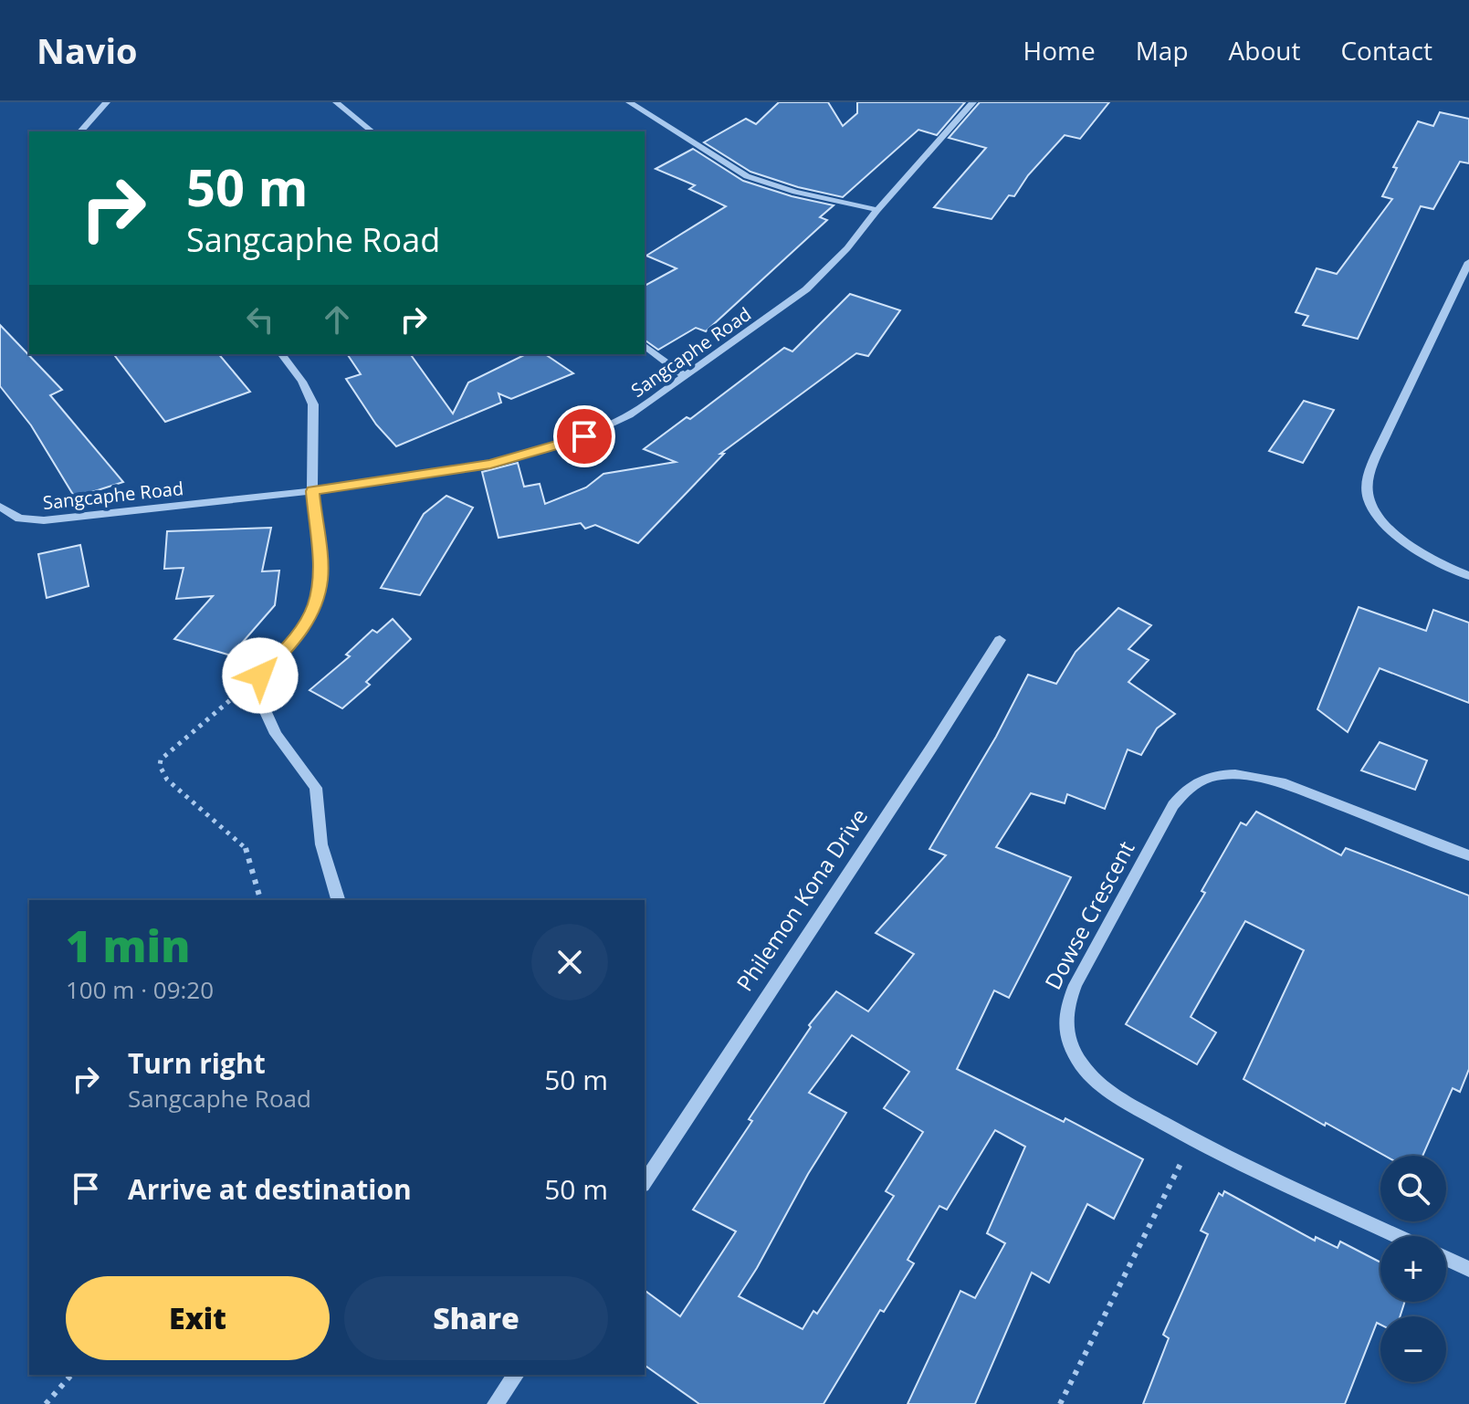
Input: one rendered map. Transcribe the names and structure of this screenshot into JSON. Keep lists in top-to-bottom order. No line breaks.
{"streets":{"street":["Sangcaphe Road","Philemon Kona Drive","Dowse Crescent"]},"page":{"header":"Navio","nav":["Home","Map","About","Contact"],"turn":["50 m","Sangcaphe Road"],"heading":["1 min","100 m · 09:20"],"list":[{"name":"Turn right","note":"Sangcaphe Road","value":"50 m"},{"name":"Arrive at destination","value":"50 m"}],"map_buttons":["+","−"],"buttons":["Exit","Share"]}}
